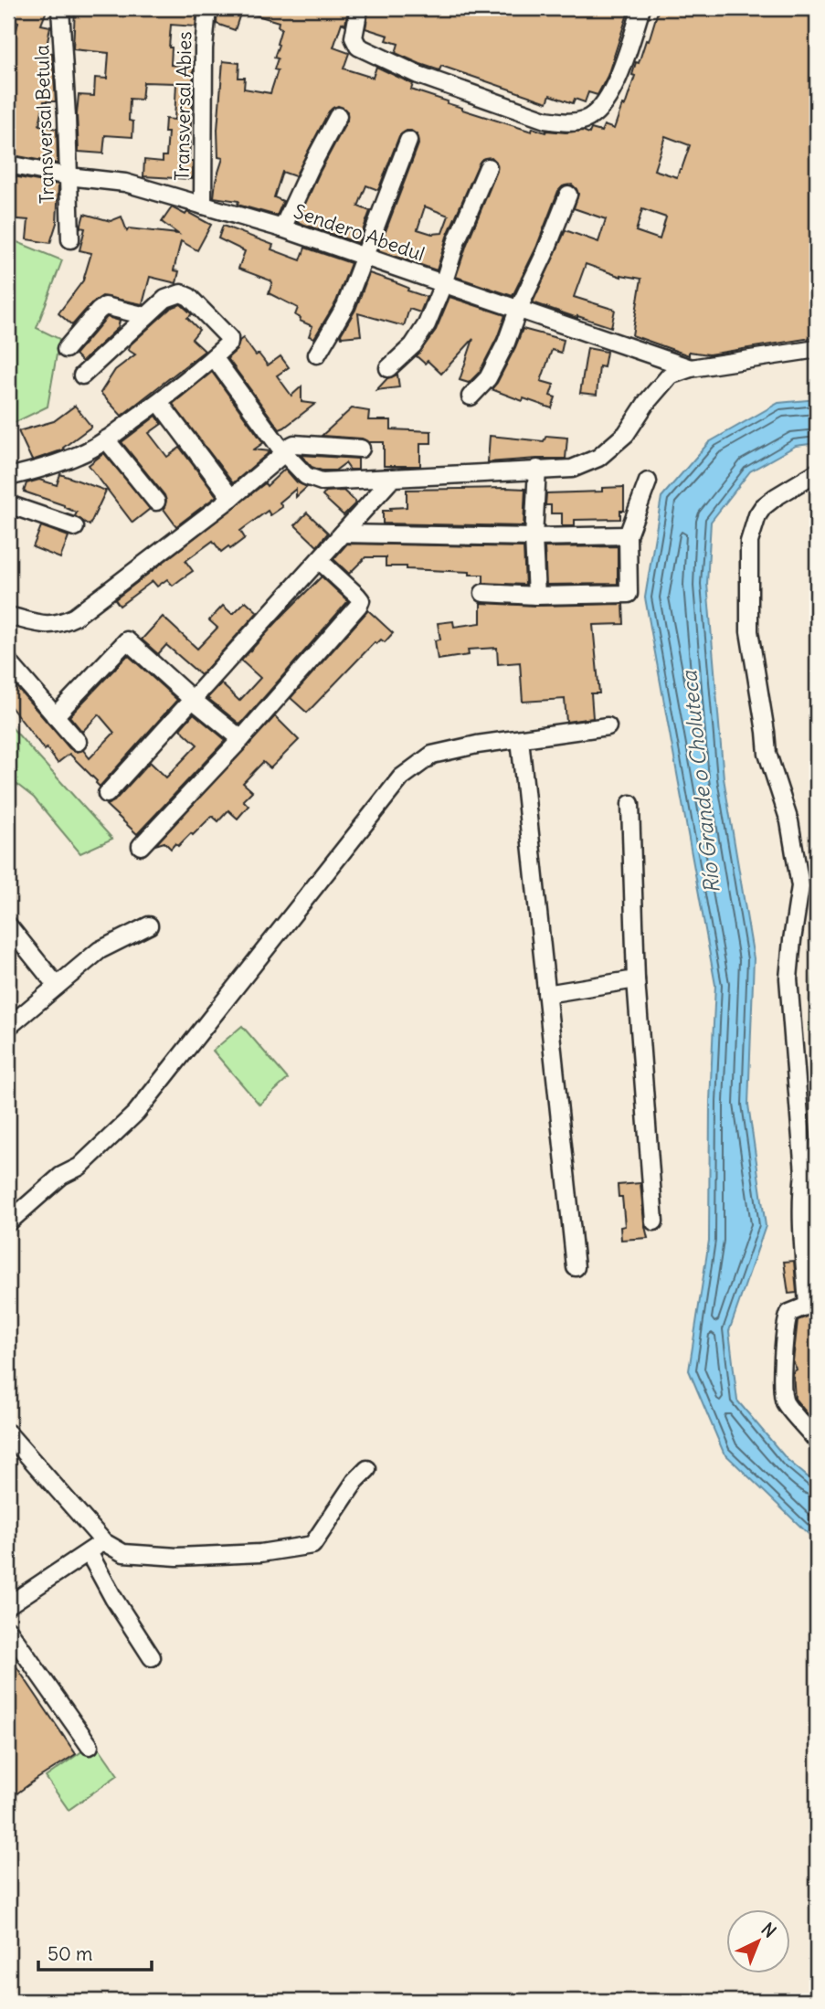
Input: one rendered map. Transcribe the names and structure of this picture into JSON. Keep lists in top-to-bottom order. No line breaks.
{"streets":{"street":["Transversal Abies","Transversal Betula","Sendero Abedul"]},"crossings":[["Transversal Abies","Sendero Abedul"],["Transversal Betula","Sendero Abedul"]],"water":["Río Grande o Choluteca"],"scale_bar":"50 m","north":"top right"}
